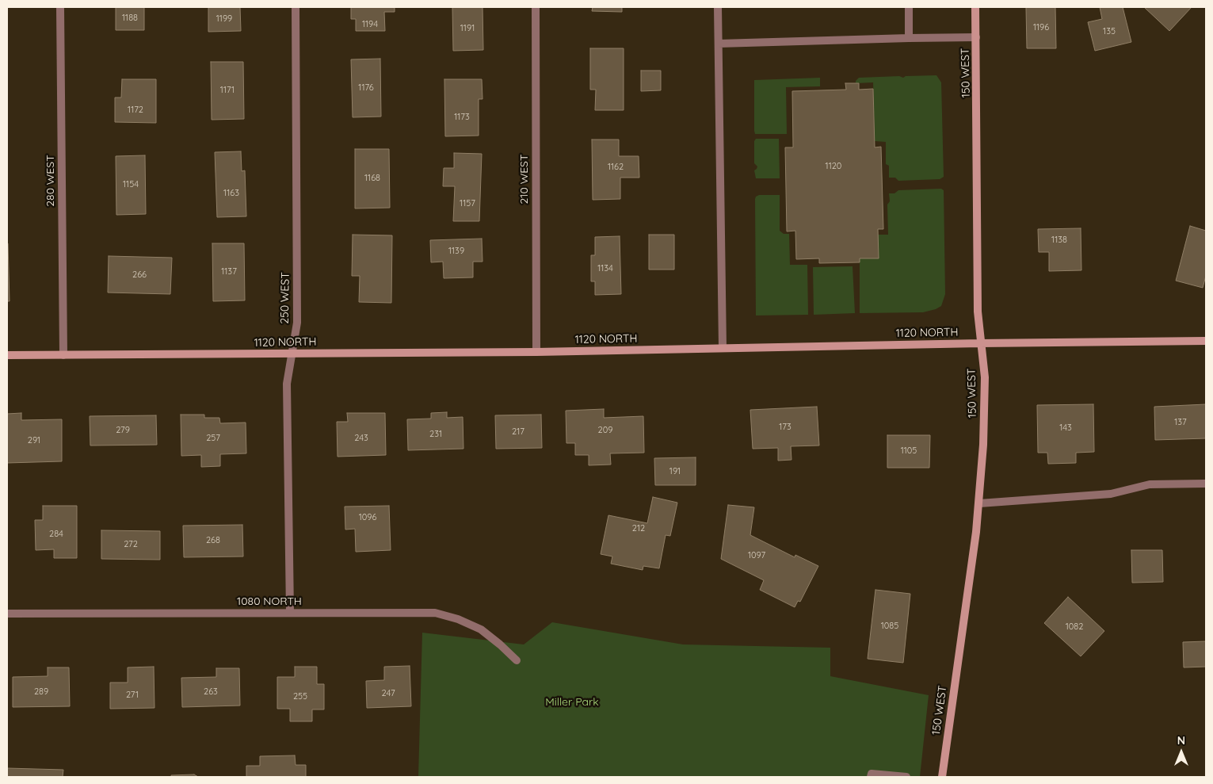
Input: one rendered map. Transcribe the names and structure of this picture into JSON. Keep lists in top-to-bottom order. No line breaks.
{"streets":{"street":["150 WEST","210 WEST","280 WEST","250 WEST","1120 NORTH","1080 NORTH"]},"crossings":[["150 WEST","1120 NORTH"],["210 WEST","1120 NORTH"],["280 WEST","1120 NORTH"],["250 WEST","1120 NORTH"],["250 WEST","1080 NORTH"]],"parks":["Miller Park"],"house_numbers":["1188","1199","1194","1196","1191","135","1176","1171","1172","1173","1120","1162","1168","1154","1163","1157","1138","1139","1134","1137","266","137","173","143","279","209","217","231","257","243","291","1105","191","1096","212","284","268","272","1097","1085","1082","289","263","247","271","255"],"north":"top"}
